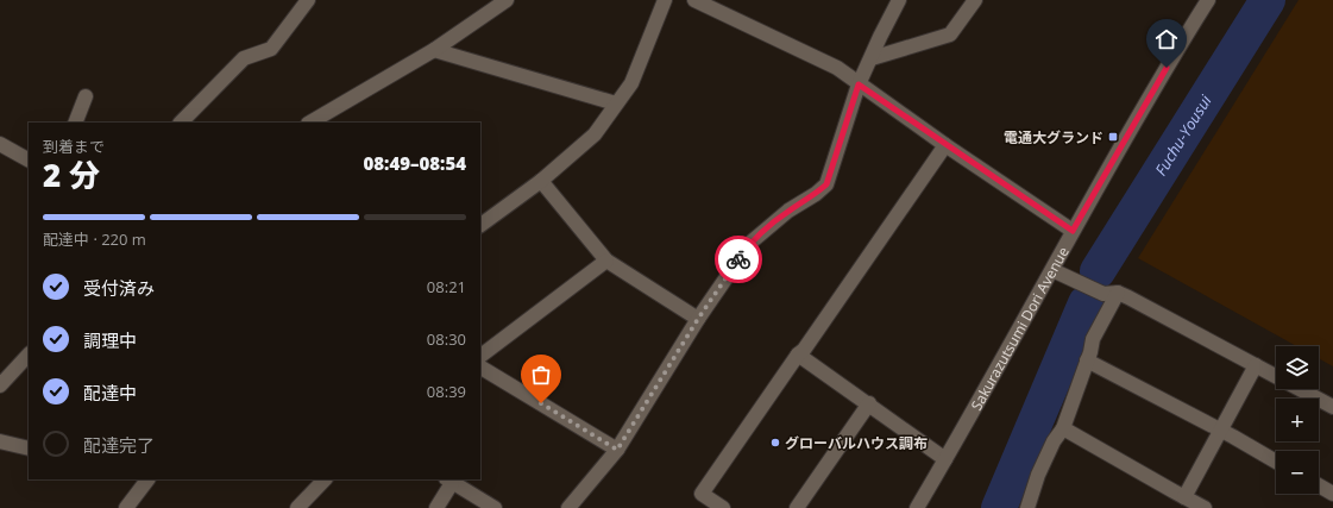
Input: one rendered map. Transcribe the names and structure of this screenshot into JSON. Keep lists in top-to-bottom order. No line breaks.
{"streets":{"street":["Sakurazutsumi Dori Avenue"]},"water":["Fuchu-Yousui"],"places":{"transit":["電通大グランド"],"other":["グローバルハウス調布"]},"page":{"heading":["2 分","到着まで","08:49–08:54"],"bar":"配達中 · 220 m","list":[["受付済み","08:21"],["調理中","08:30"],["配達中","08:39"],"配達完了"],"map_buttons":["+","−"]}}
